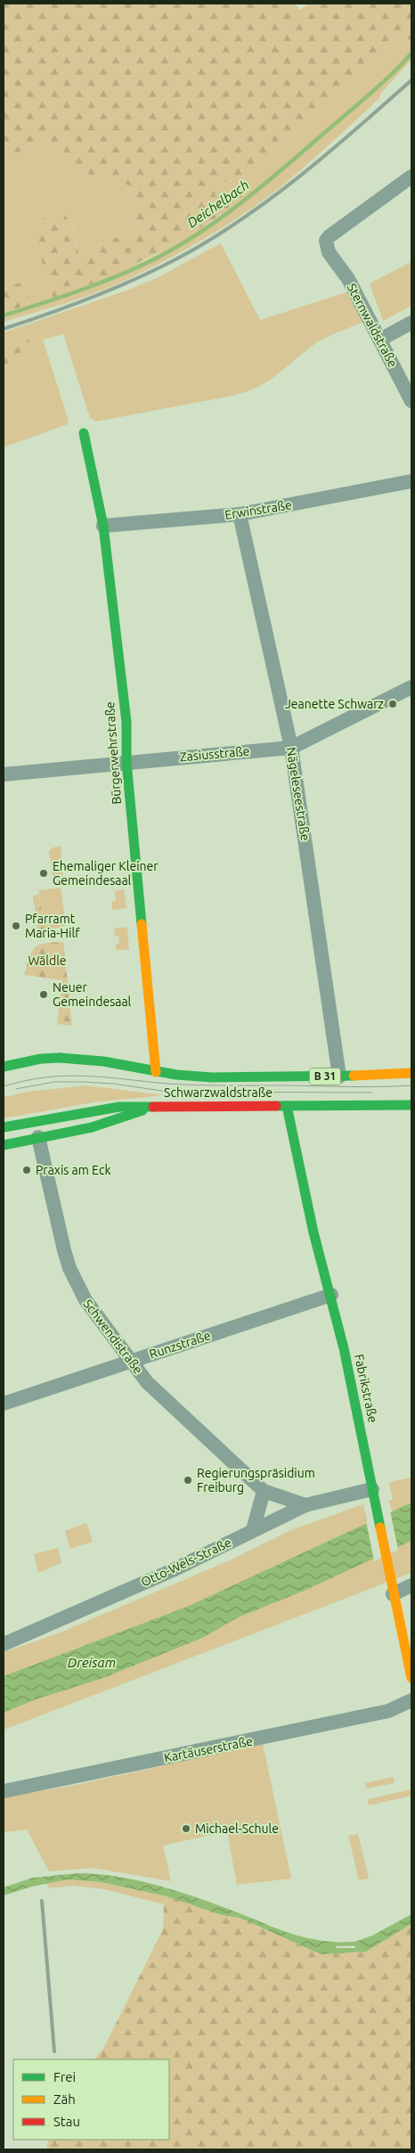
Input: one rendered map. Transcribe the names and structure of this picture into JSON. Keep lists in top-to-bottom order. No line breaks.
{"streets":{"main road":["Bürgerwehrstraße","B 31","Schwarzwaldstraße","Fabrikstraße"],"street":["Sternwaldstraße","Erwinstraße","Zasiusstraße","Nägeleseestraße","Schwendistraße","Runzstraße","Otto-Wels-Straße","Kartäuserstraße"]},"crossings":[["Erwinstraße","Bürgerwehrstraße"],["Erwinstraße","Nägeleseestraße"],["Bürgerwehrstraße","Zasiusstraße"],["Bürgerwehrstraße","Schwarzwaldstraße"],["Zasiusstraße","Nägeleseestraße"],["Nägeleseestraße","Schwarzwaldstraße"],["Schwarzwaldstraße","Schwendistraße"],["Schwarzwaldstraße","Fabrikstraße"],["Schwendistraße","Runzstraße"],["Schwendistraße","Otto-Wels-Straße"],["Runzstraße","Fabrikstraße"],["Fabrikstraße","Otto-Wels-Straße"]],"water":["Deichelbach","Dreisam"],"parks":["Wäldle"],"places":["Jeanette Schwarz","Ehemaliger Kleiner Gemeindesaal","Pfarramt Maria-Hilf","Neuer Gemeindesaal","Praxis am Eck","Regierungspräsidium Freiburg","Michael-Schule"],"legend":["Frei","Zäh","Stau"]}
